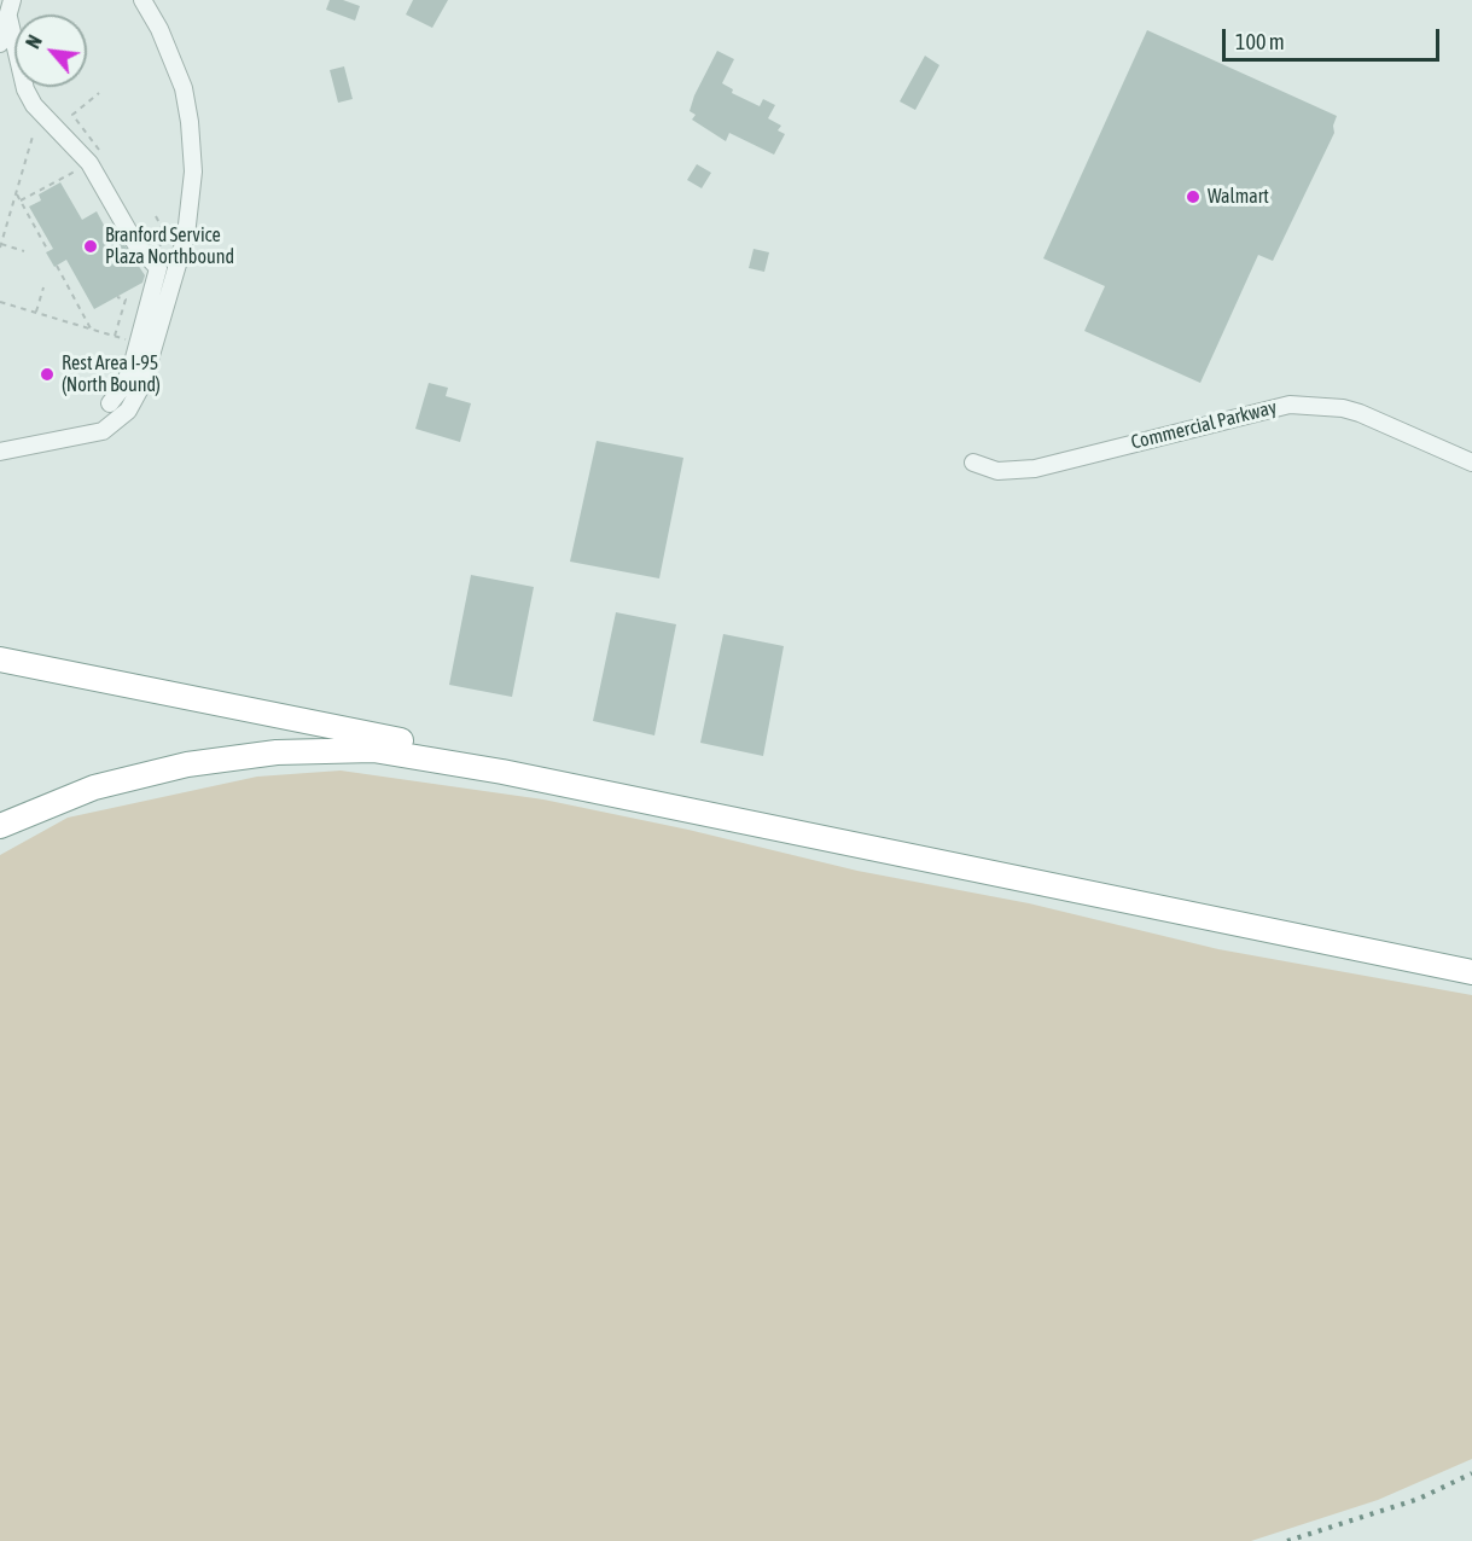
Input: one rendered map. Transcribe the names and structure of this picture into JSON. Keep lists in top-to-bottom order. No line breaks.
{"streets":{"street":["Commercial Parkway"]},"places":["Walmart","Branford Service Plaza Northbound","Rest Area I-95 (North Bound)"],"scale_bar":"100 m","north":"top left"}
